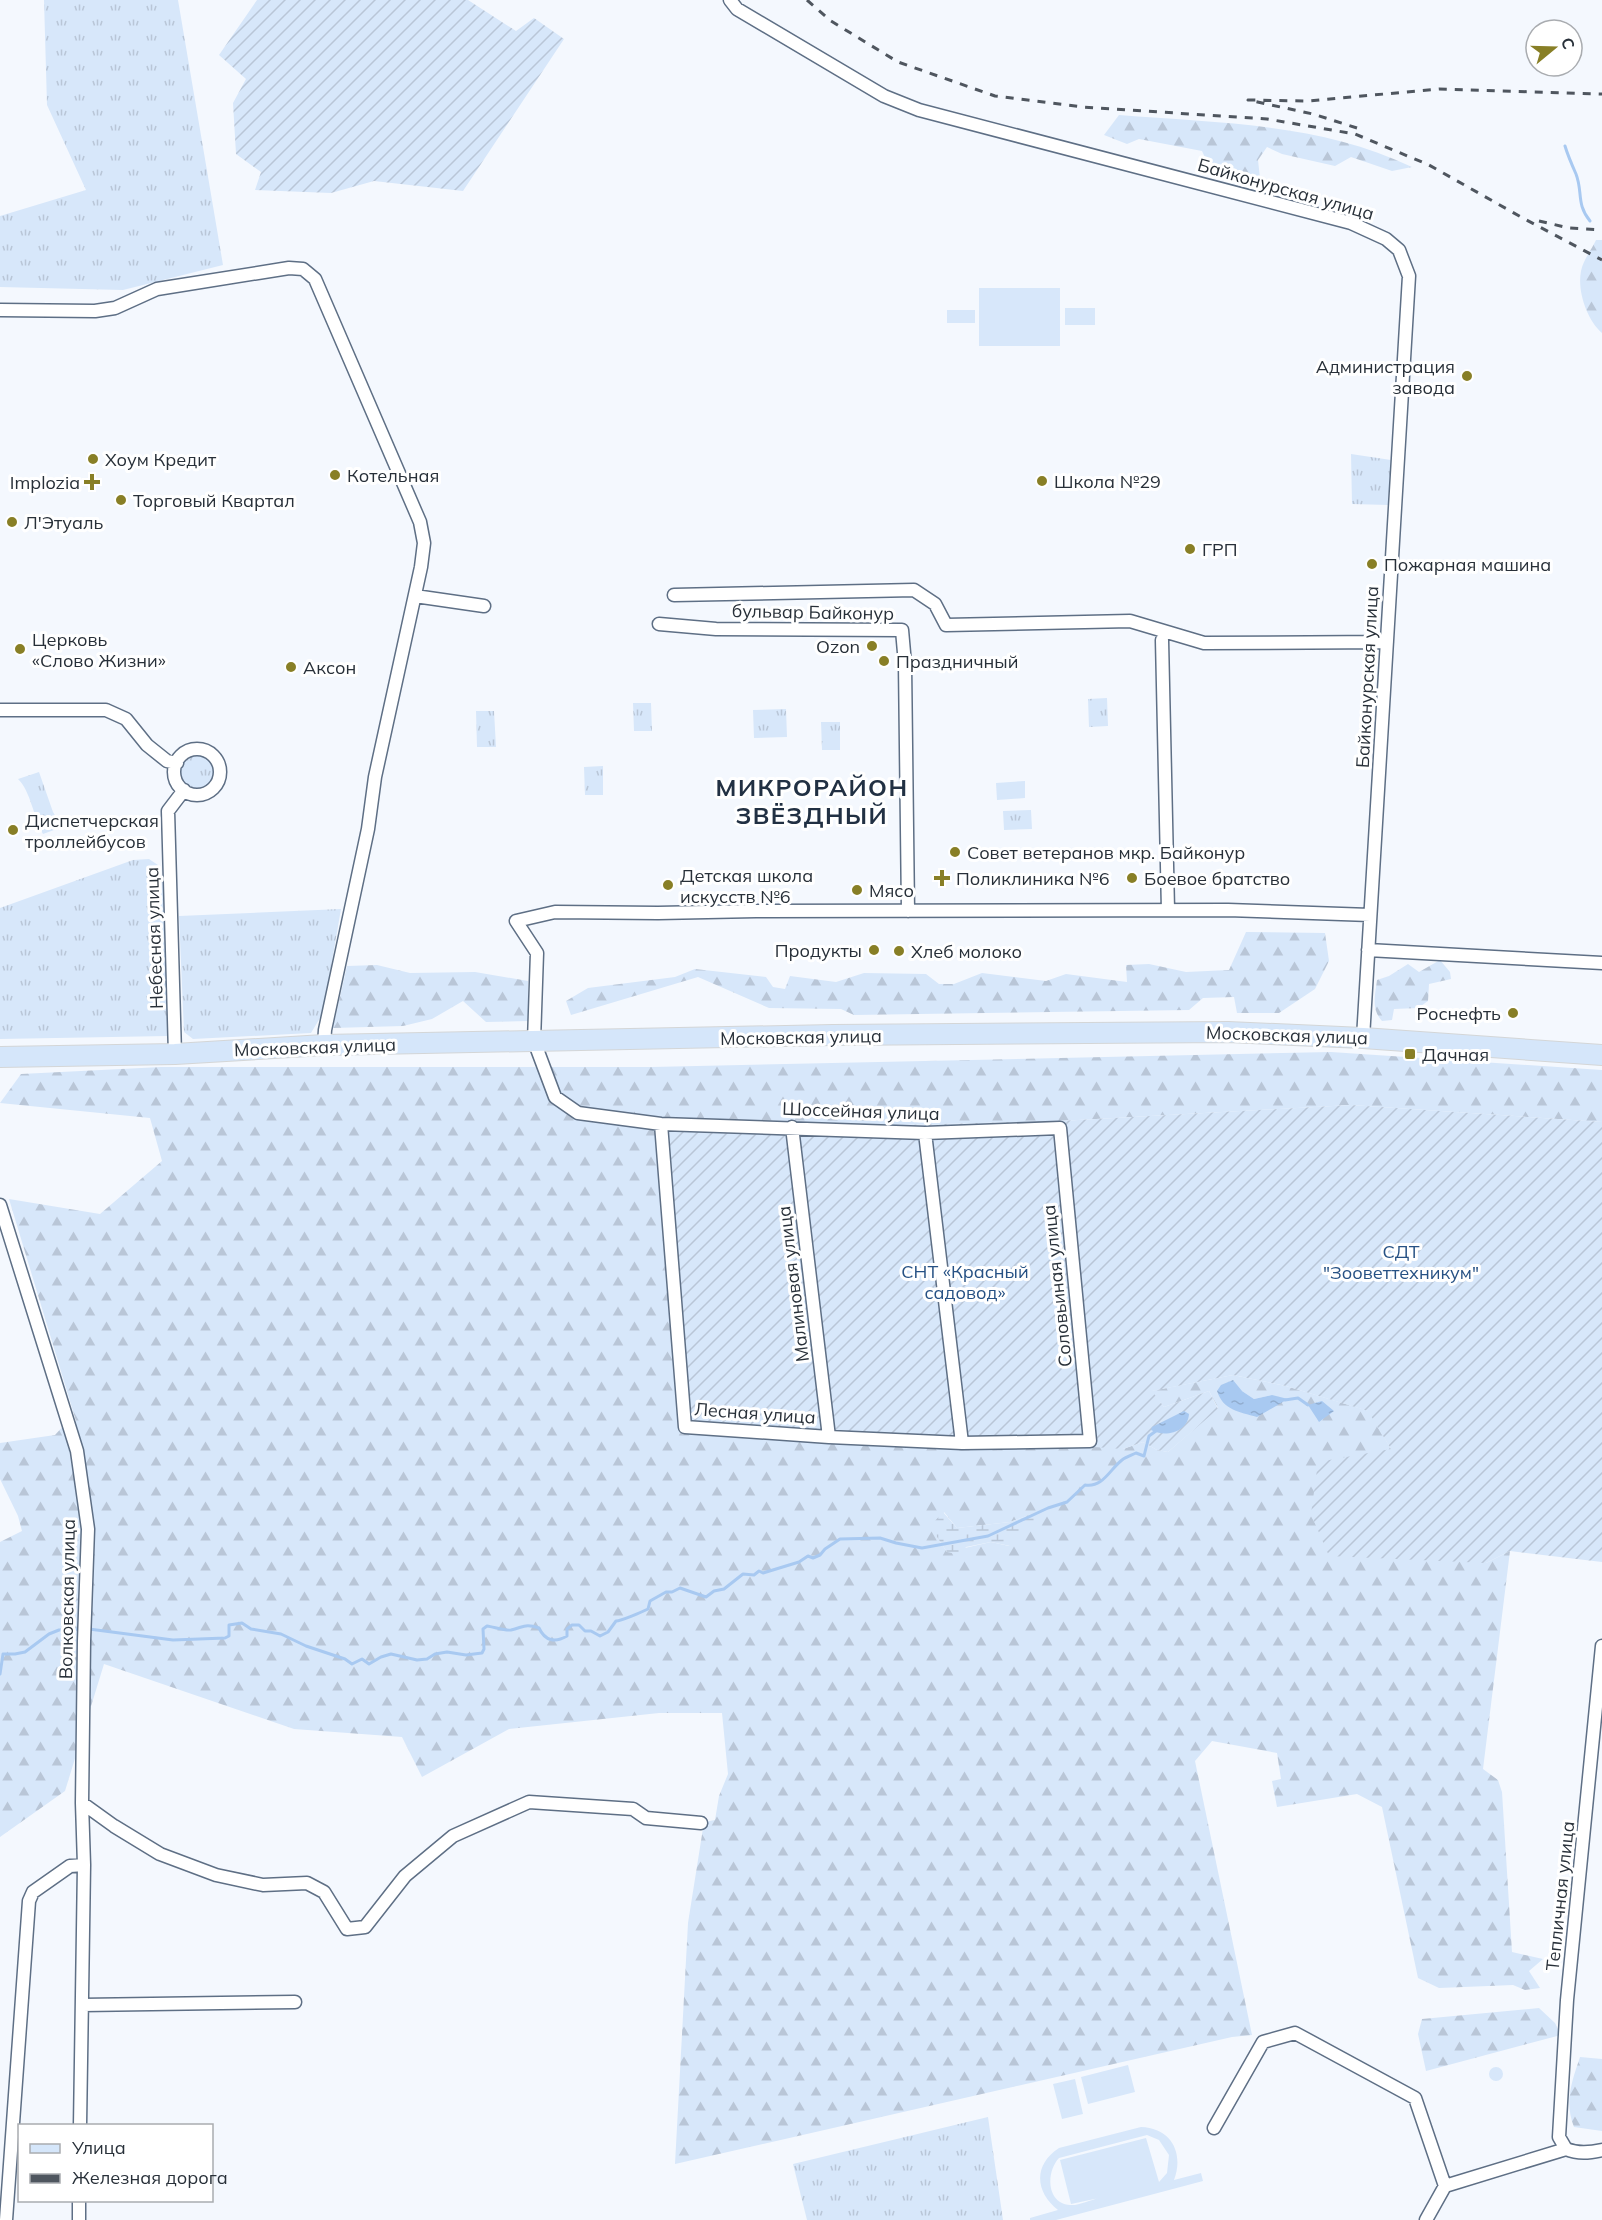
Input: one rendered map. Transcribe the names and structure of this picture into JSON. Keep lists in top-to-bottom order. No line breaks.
{"streets":{"main road":["Московская улица"],"street":["Байконурская улица","бульвар Байконур","Небесная улица","Шоссейная улица","Малиновая улица","Соловьиная улица","Лесная улица","Волковская улица","Тепличная улица"]},"crossings":[["Байконурская улица","Московская улица"],["Небесная улица","Московская улица"],["Московская улица","Шоссейная улица"],["Шоссейная улица","Малиновая улица"],["Шоссейная улица","Соловьиная улица"],["Шоссейная улица","Лесная улица"],["Малиновая улица","Лесная улица"],["Соловьиная улица","Лесная улица"]],"districts":["МИКРОРАЙОН ЗВЁЗДНЫЙ"],"parks":["СДТ \"Зооветтехникум\"","СНТ «Красный садовод»"],"places":{"other":["Администрация завода","Хоум Кредит","Котельная","Школа №29","Торговый Квартал","Л'Этуаль","ГРП","Пожарная машина","Ozon","Церковь «Слово Жизни»","Праздничный","Аксон","Диспетчерская троллейбусов","Совет ветеранов мкр. Байконур","Боевое братство","Детская школа искусств №6","Мясо","Продукты","Хлеб молоко","Роснефть"],"health":["Implozia","Поликлиника №6"],"transit":["Дачная"]},"legend":["Улица","Железная дорога"],"north":"right"}
